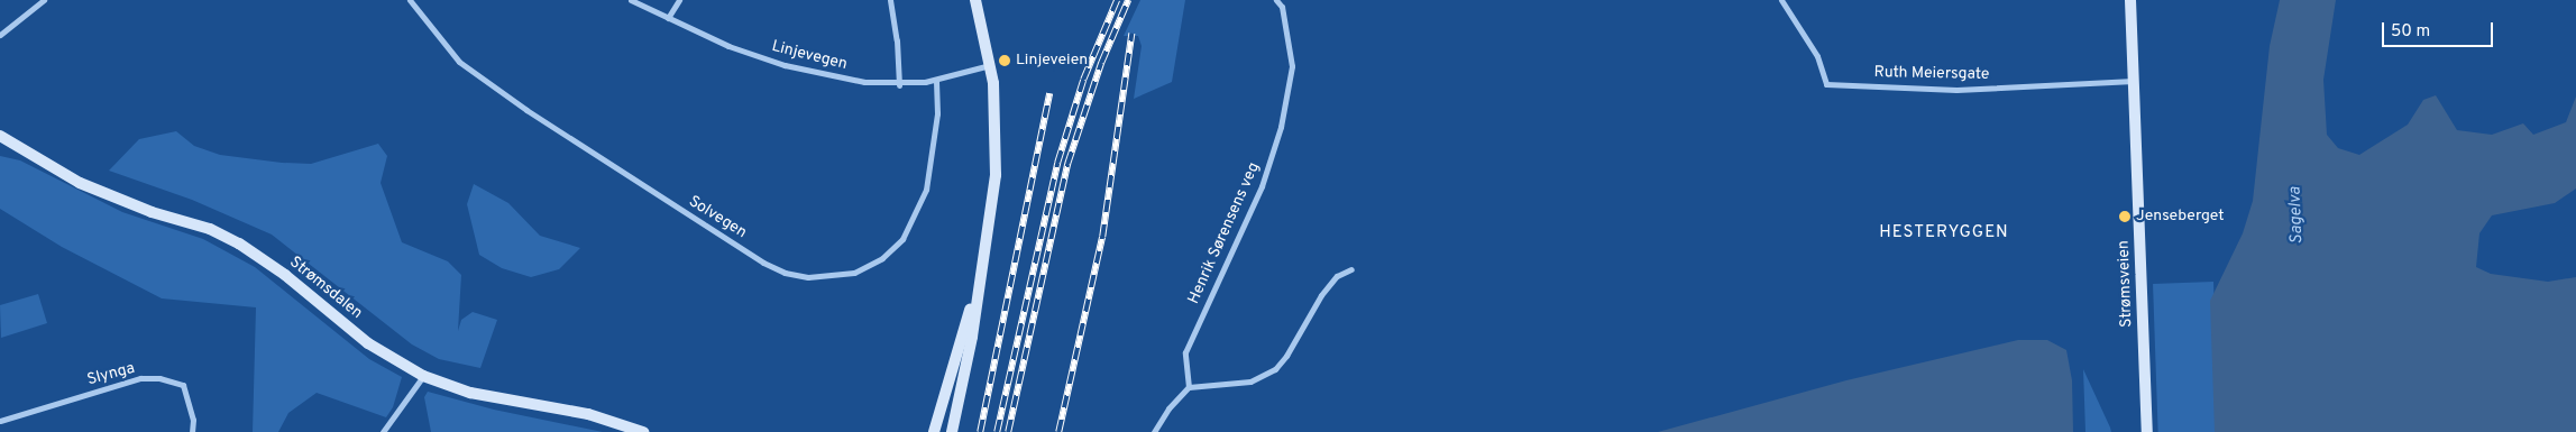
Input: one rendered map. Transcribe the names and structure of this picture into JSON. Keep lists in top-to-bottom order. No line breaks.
{"streets":{"main road":["Strømsveien","Strømsdalen"],"street":["Linjevegen","Ruth Meiersgate","Solvegen","Henrik Sørensens veg","Slynga"]},"crossings":[["Linjevegen","Solvegen"],["Ruth Meiersgate","Strømsveien"]],"districts":["HESTERYGGEN"],"water":["Sagelva"],"places":["Linjeveien","Jenseberget"],"scale_bar":"50 m"}
